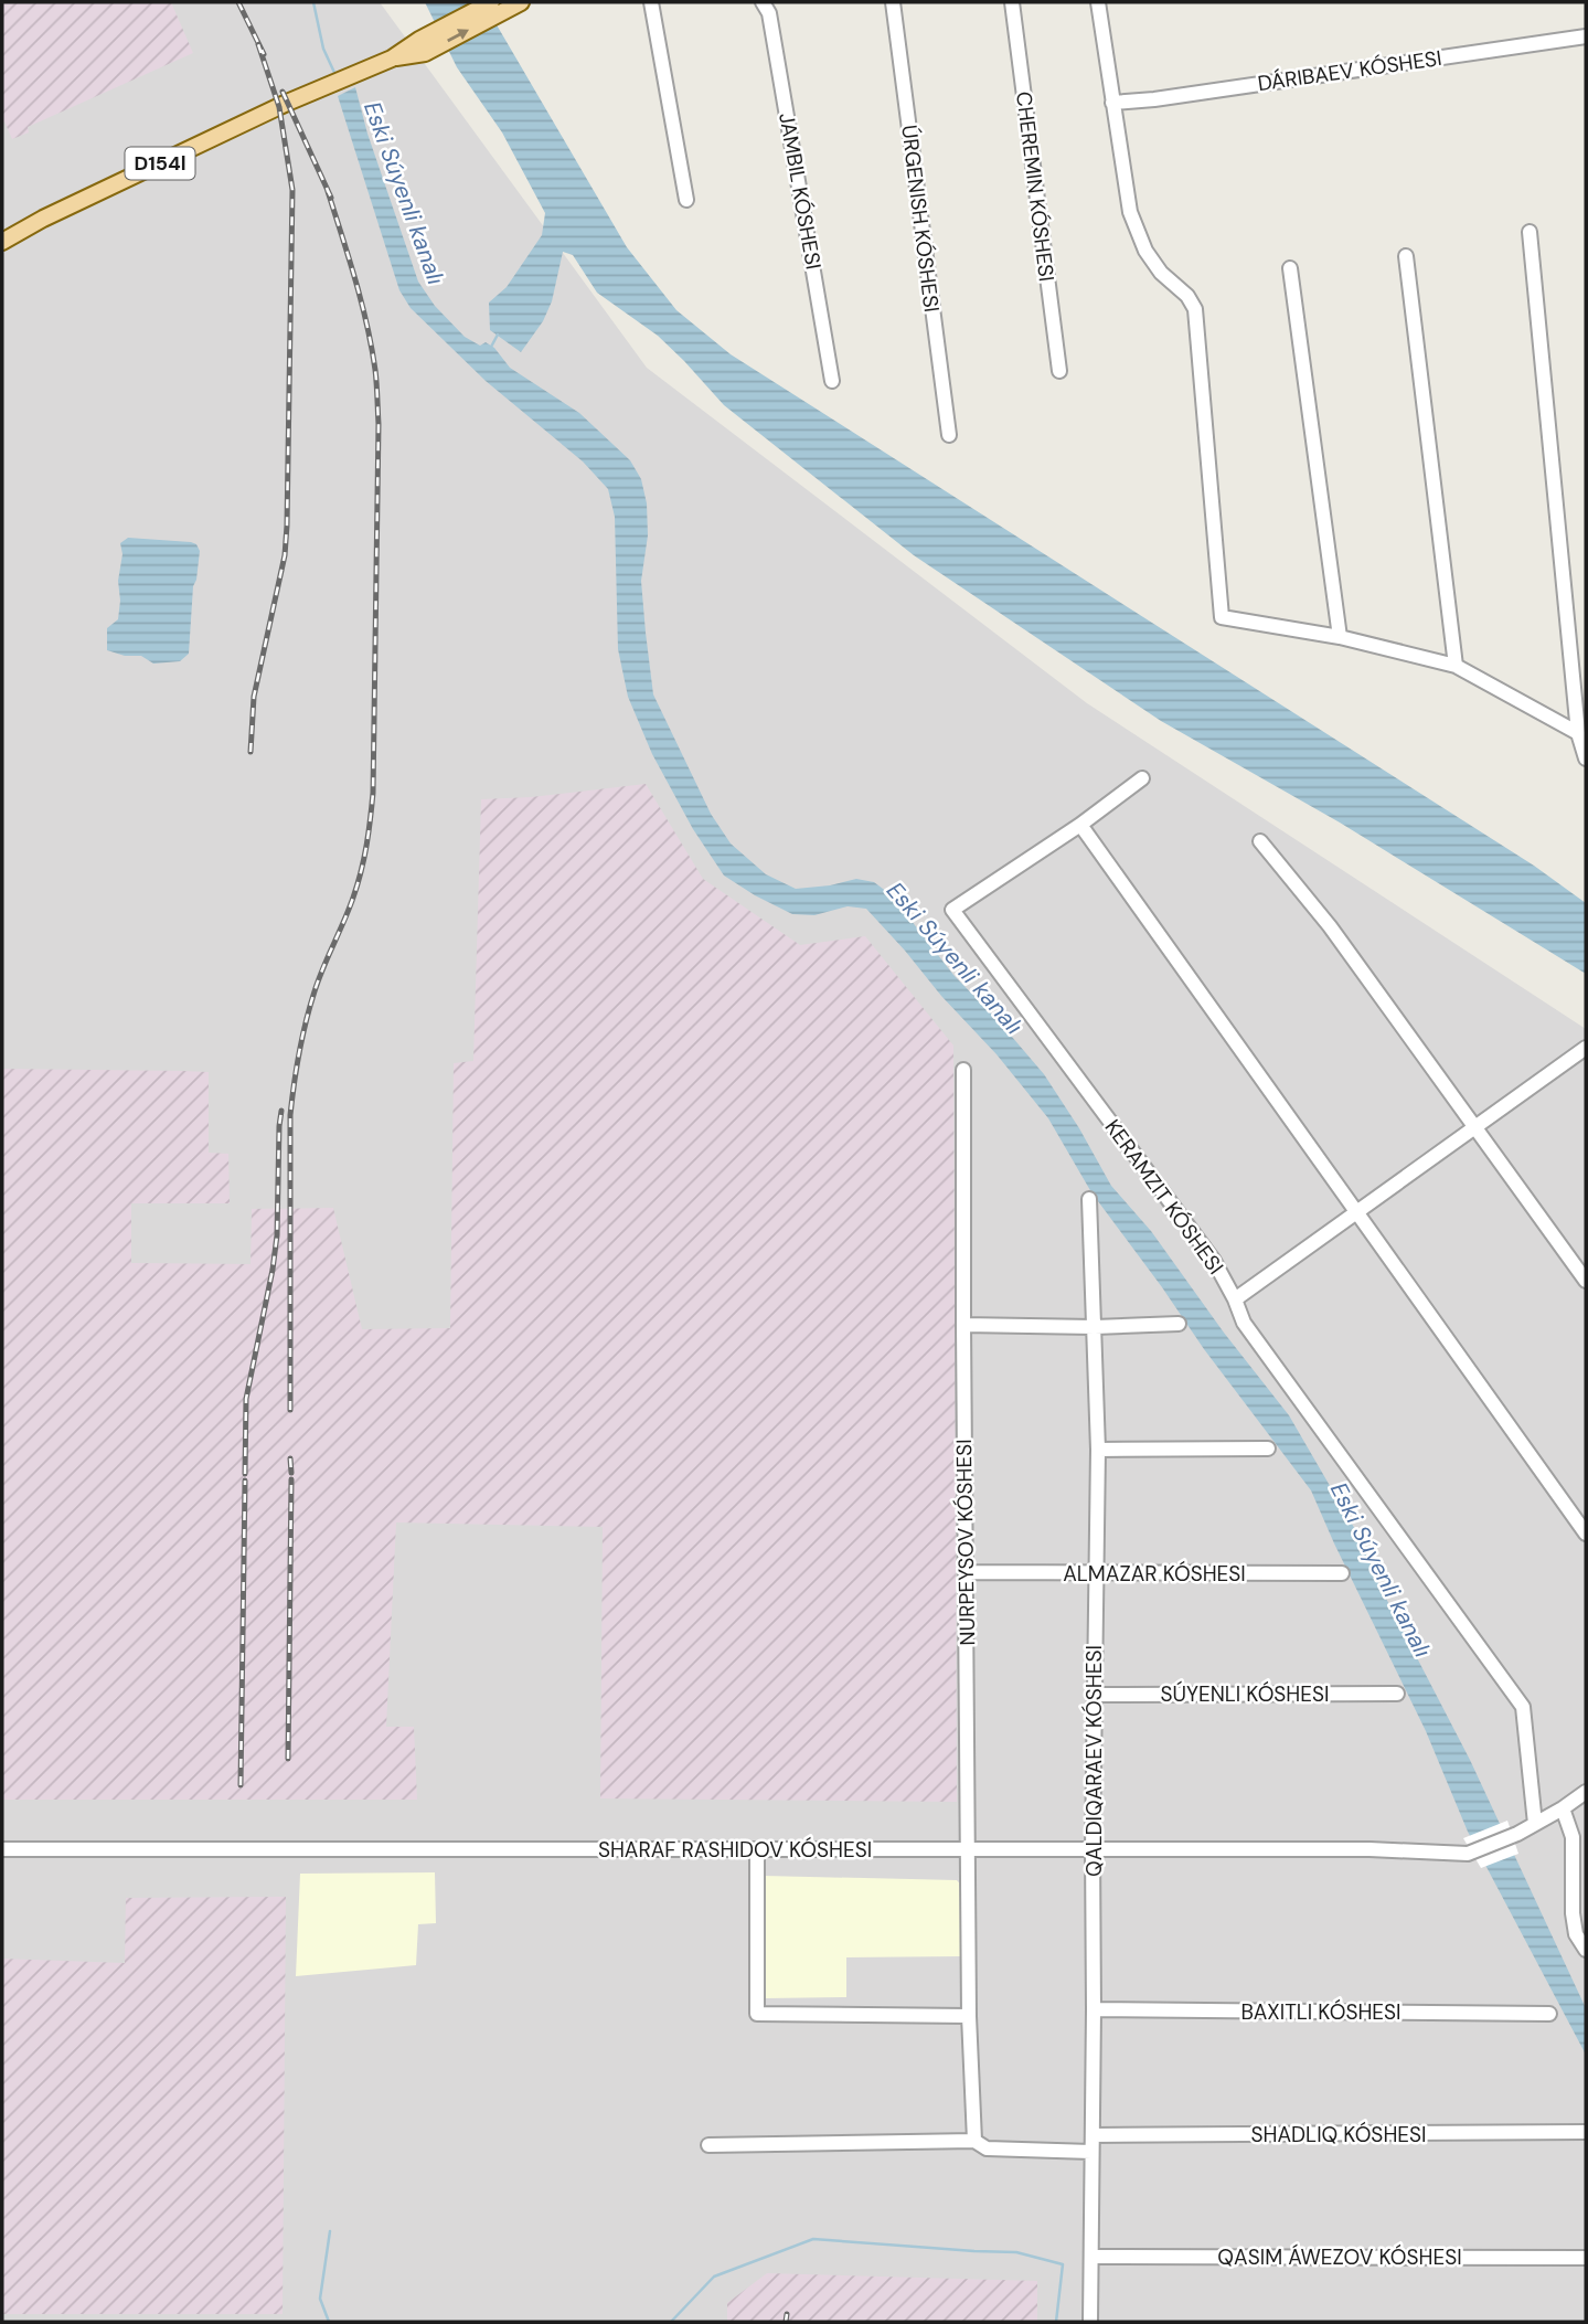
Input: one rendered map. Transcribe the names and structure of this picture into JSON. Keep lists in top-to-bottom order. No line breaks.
{"streets":{"main road":["D154l"],"street":["DÁRIBAEV KÓSHESI","CHEREMIN KÓSHESI","ÚRGENISH KÓSHESI","KERAMZIT KÓSHESI","NURPEYSOV KÓSHESI","ALMAZAR KÓSHESI","SÚYENLI KÓSHESI","SHARAF RASHIDOV KÓSHESI"]},"crossings":[["KERAMZIT KÓSHESI","SHARAF RASHIDOV KÓSHESI"],["NURPEYSOV KÓSHESI","ALMAZAR KÓSHESI"],["NURPEYSOV KÓSHESI","SHARAF RASHIDOV KÓSHESI"]],"water":["Eski Súyenli kanalı"]}
